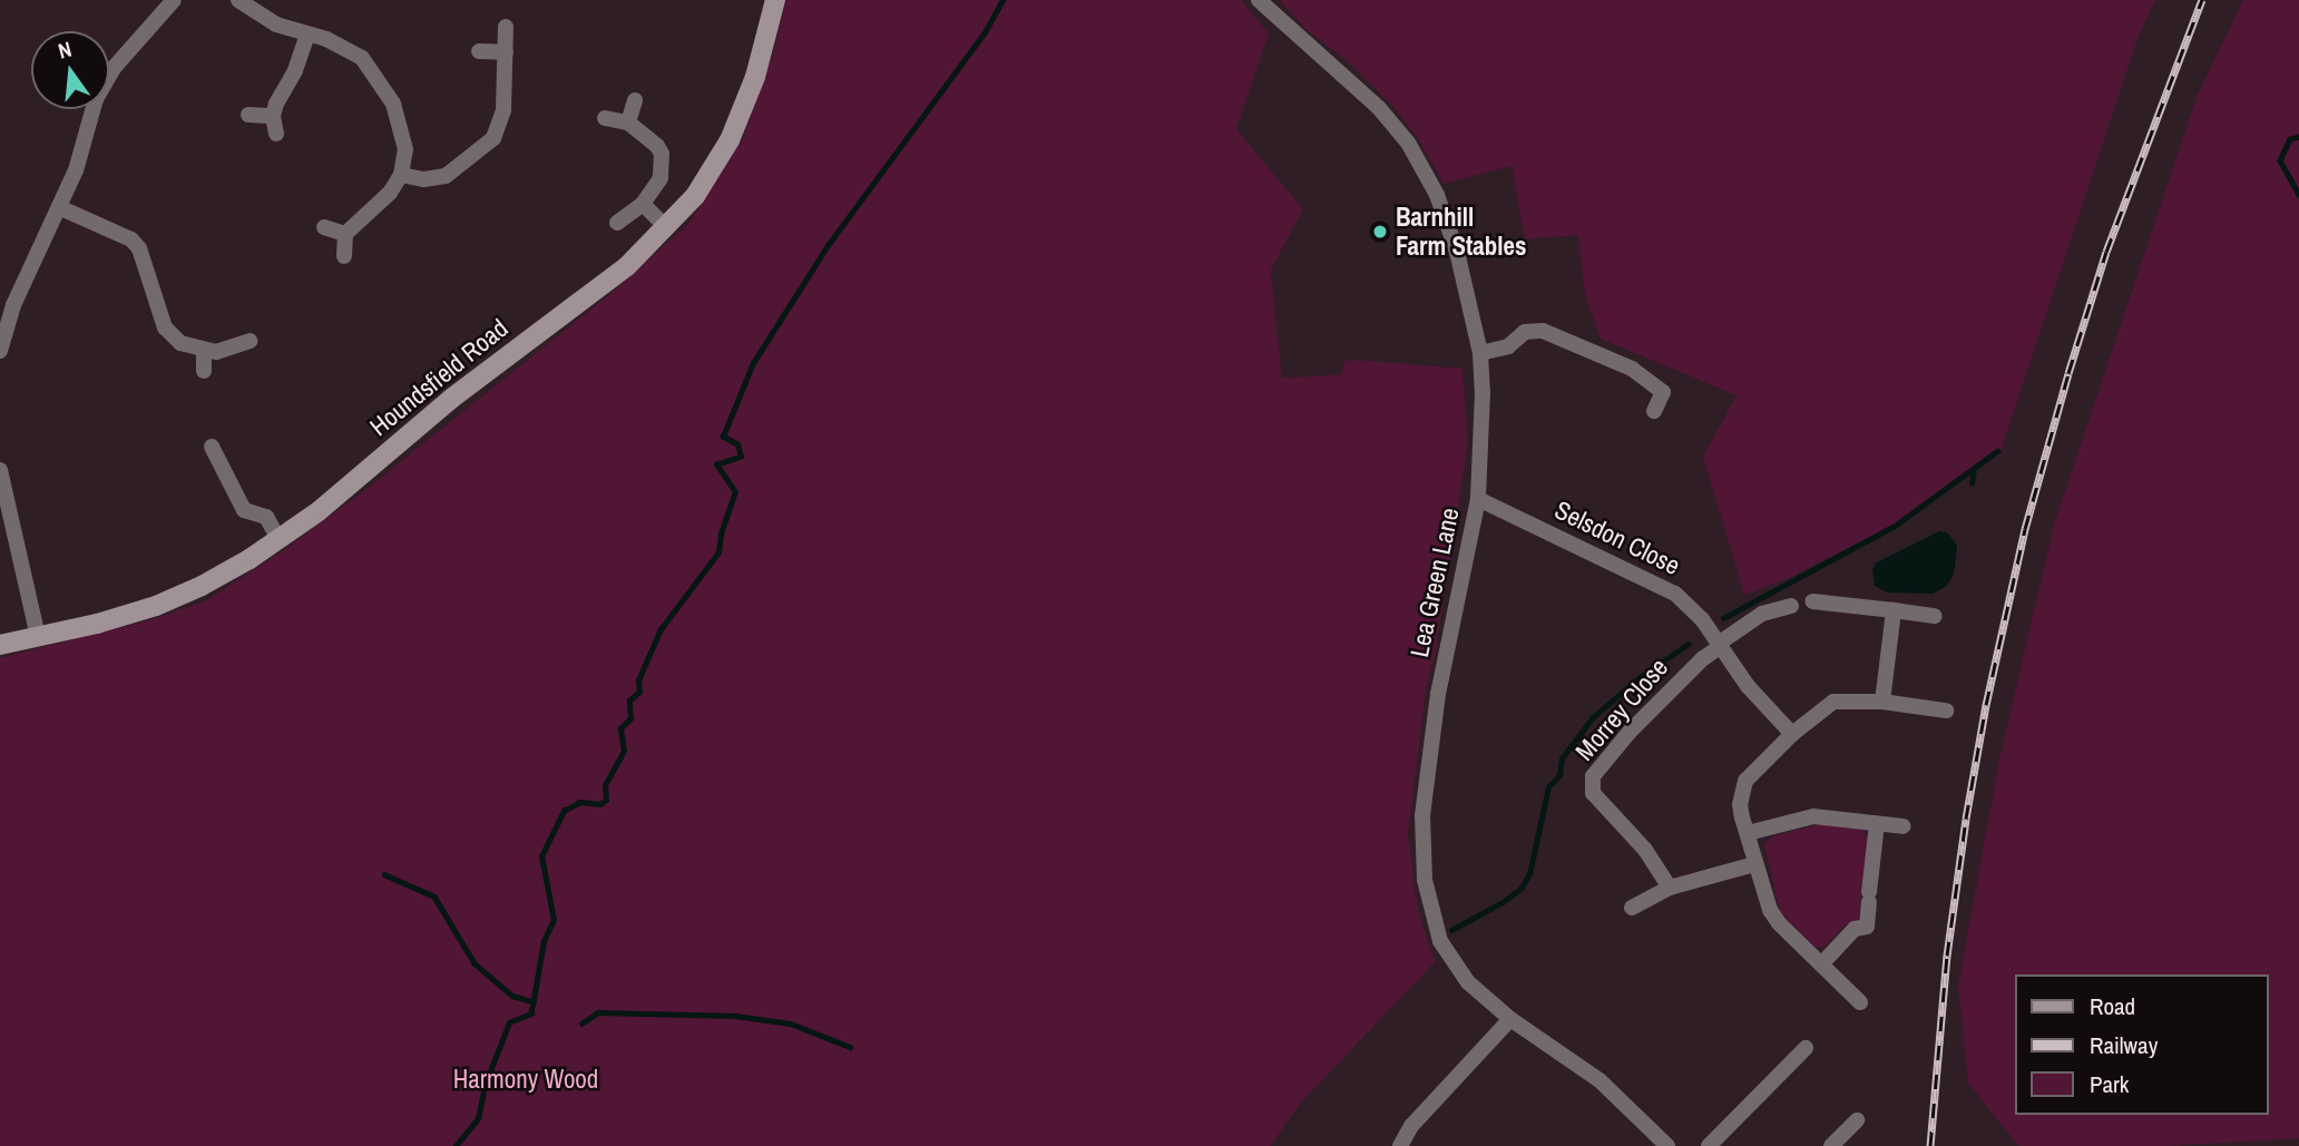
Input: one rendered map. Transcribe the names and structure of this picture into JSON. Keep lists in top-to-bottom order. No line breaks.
{"streets":{"street":["Houndsfield Road","Selsdon Close","Lea Green Lane","Morrey Close"]},"crossings":[["Selsdon Close","Lea Green Lane"],["Selsdon Close","Morrey Close"]],"parks":["Harmony Wood"],"places":["Barnhill Farm Stables"],"legend":["Road","Railway","Park"],"north":"top"}
